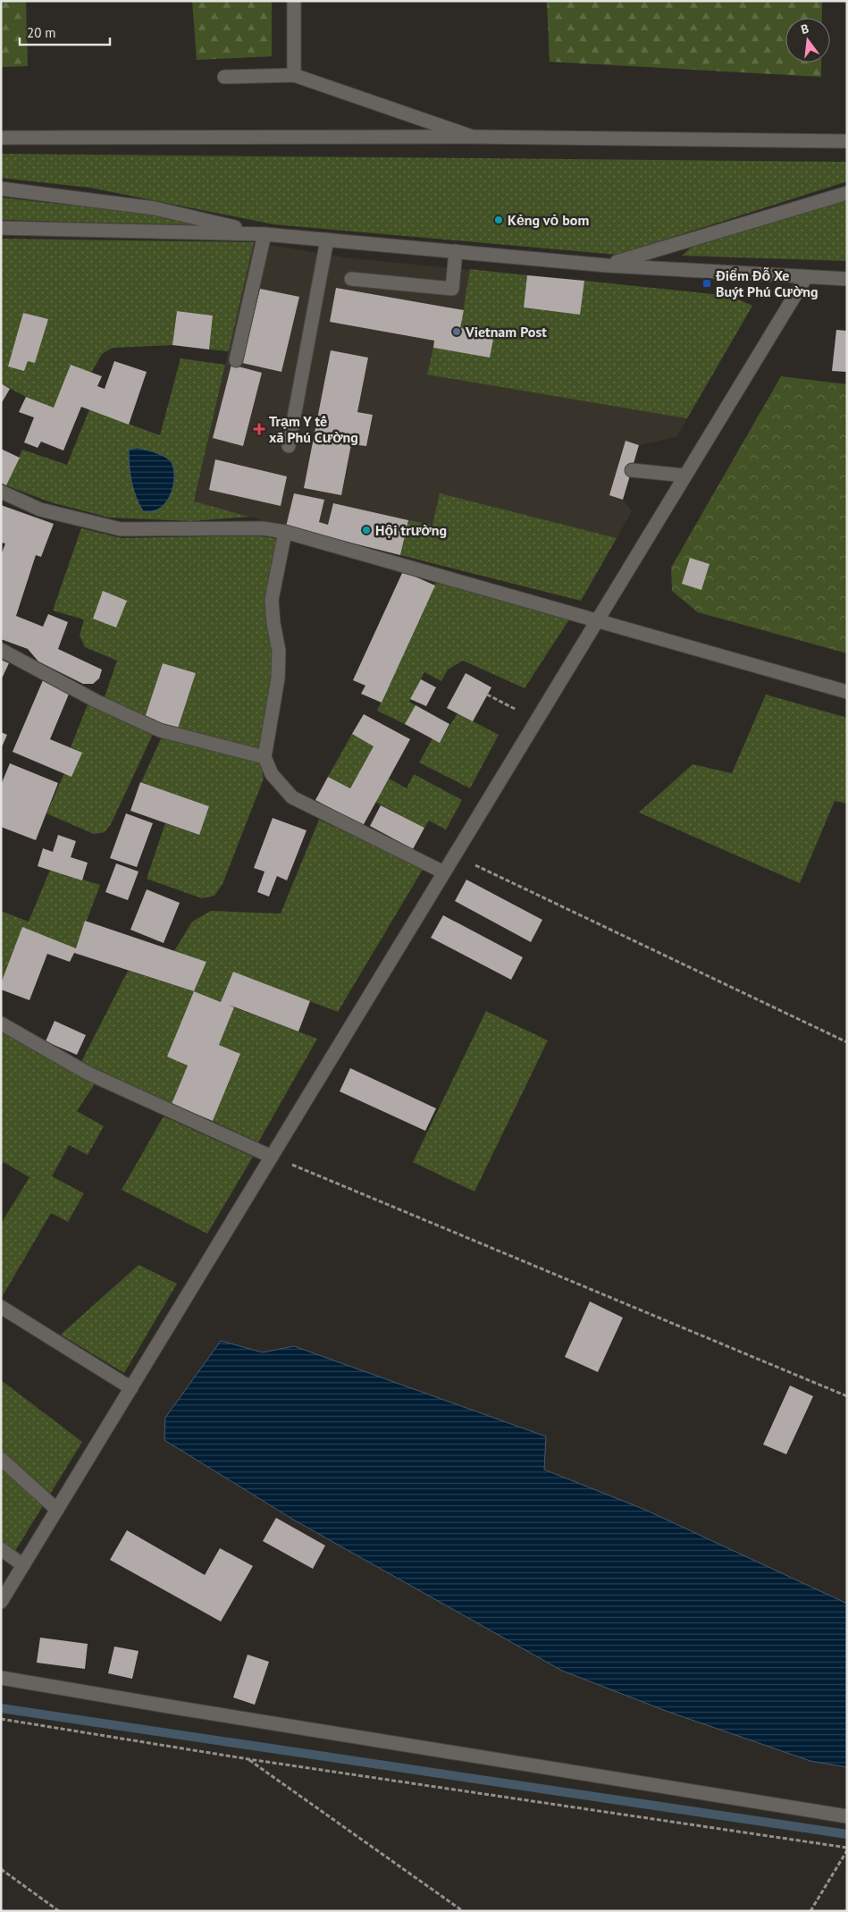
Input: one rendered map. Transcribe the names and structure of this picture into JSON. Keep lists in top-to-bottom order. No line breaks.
{"places":{"other":["Kẻng vỏ bom","Vietnam Post","Hội trường"],"transit":["Điểm Đỗ Xe Buýt Phú Cường"],"health":["Trạm Y tế xã Phú Cường"]},"scale_bar":"20 m","north":"top"}
